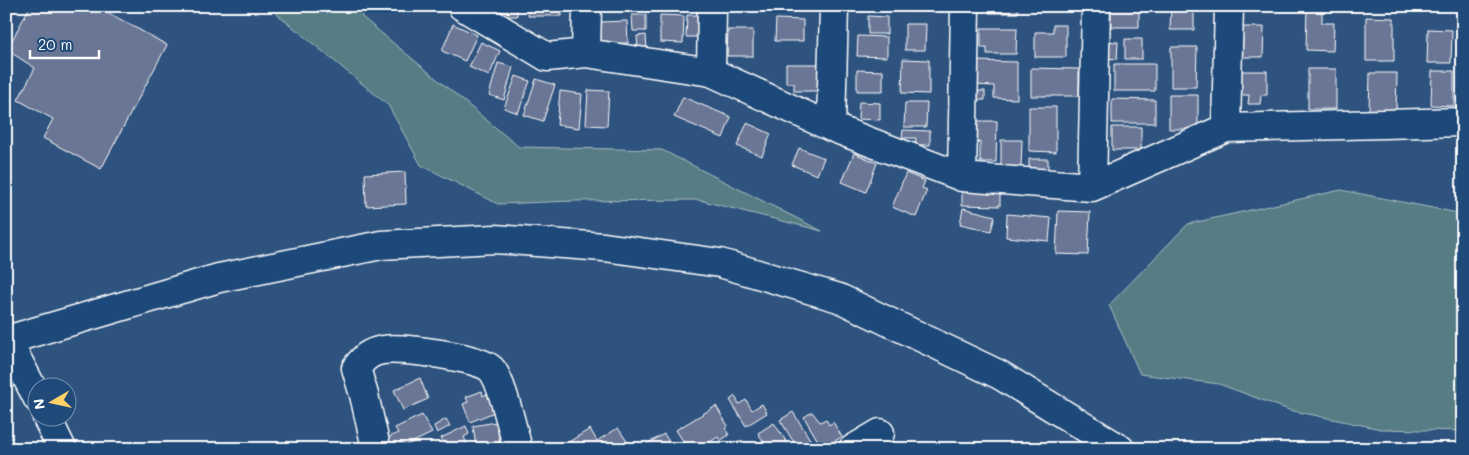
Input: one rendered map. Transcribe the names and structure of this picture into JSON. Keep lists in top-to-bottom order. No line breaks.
{"scale_bar":"20 m","north":"left"}
